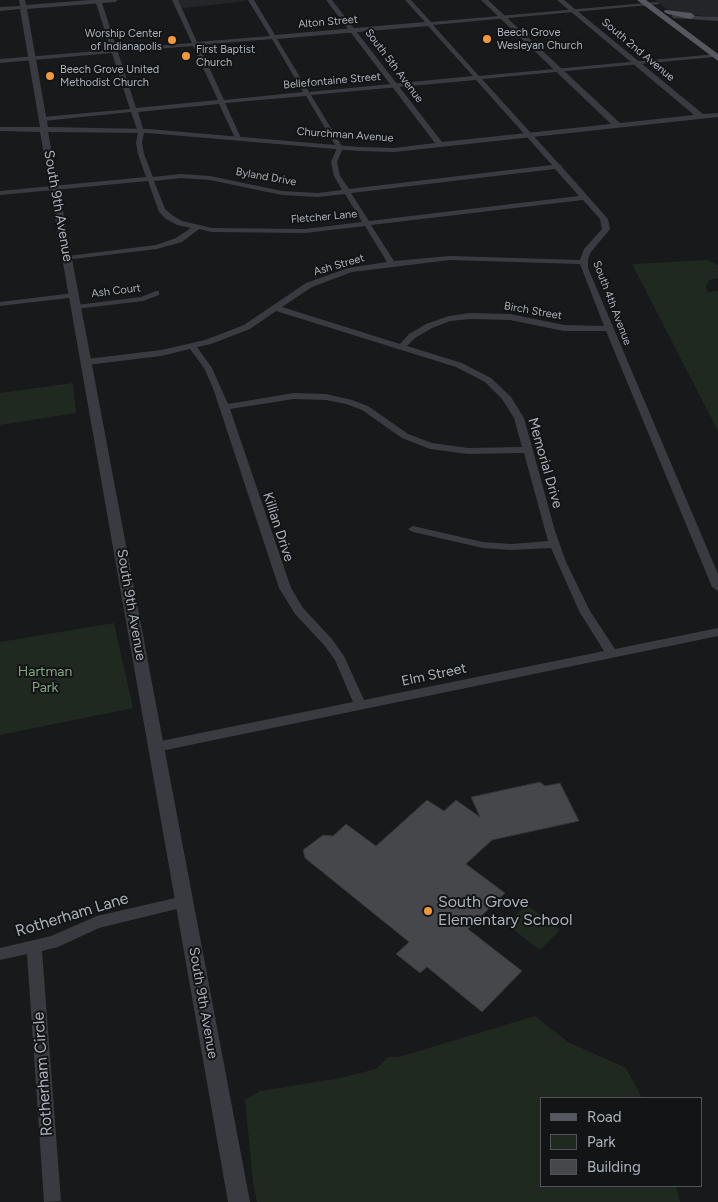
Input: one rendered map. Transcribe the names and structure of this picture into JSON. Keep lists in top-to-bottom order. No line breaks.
{"streets":{"street":["Alton Street","South 2nd Avenue","South 5th Avenue","Bellefontaine Street","Churchman Avenue","Byland Drive","South 9th Avenue","Fletcher Lane","Ash Street","Ash Court","South 4th Avenue","Birch Street","Memorial Drive","Killian Drive","Elm Street","Rotherham Lane","Rotherham Circle"]},"crossings":[["Alton Street","South 2nd Avenue"],["Alton Street","South 5th Avenue"],["Alton Street","South 9th Avenue"],["Alton Street","Fletcher Lane"],["Alton Street","South 4th Avenue"],["South 2nd Avenue","Bellefontaine Street"],["South 2nd Avenue","Churchman Avenue"],["South 5th Avenue","Bellefontaine Street"],["South 5th Avenue","Churchman Avenue"],["Bellefontaine Street","Churchman Avenue"],["Bellefontaine Street","South 9th Avenue"],["Bellefontaine Street","Fletcher Lane"],["Bellefontaine Street","South 4th Avenue"],["Churchman Avenue","South 9th Avenue"],["Churchman Avenue","Fletcher Lane"],["Churchman Avenue","South 4th Avenue"],["Byland Drive","South 9th Avenue"],["Byland Drive","Fletcher Lane"],["Byland Drive","South 4th Avenue"],["South 9th Avenue","Ash Street"],["South 9th Avenue","Ash Court"],["South 9th Avenue","Elm Street"],["South 9th Avenue","Rotherham Lane"],["Fletcher Lane","South 4th Avenue"],["Ash Street","South 4th Avenue"],["Ash Street","Memorial Drive"],["Ash Street","Killian Drive"],["South 4th Avenue","Birch Street"],["Birch Street","Memorial Drive"],["Memorial Drive","Elm Street"],["Killian Drive","Elm Street"],["Rotherham Lane","Rotherham Circle"]],"parks":["Hartman Park"],"places":["Beech Grove Wesleyan Church","Worship Center of Indianapolis","First Baptist Church","Beech Grove United Methodist Church","South Grove Elementary School"],"legend":["Road","Park","Building"]}
